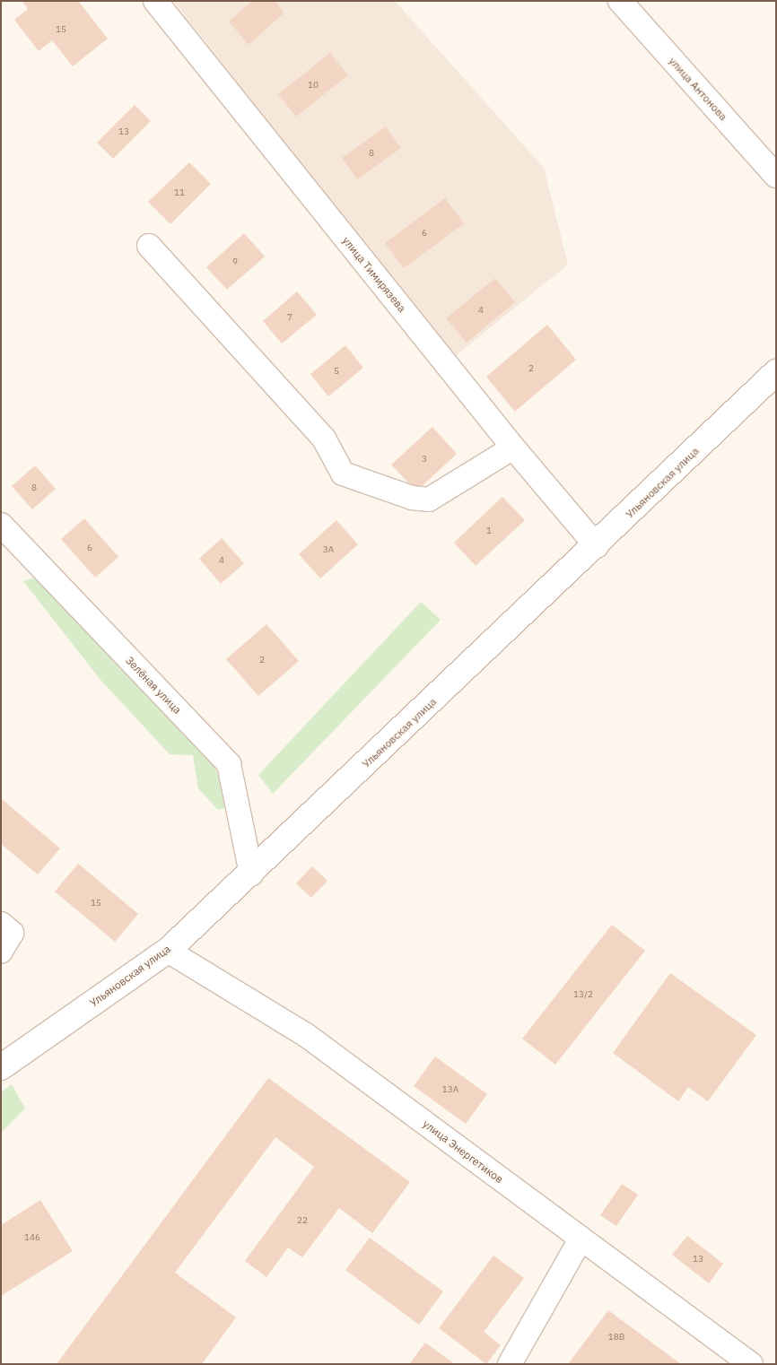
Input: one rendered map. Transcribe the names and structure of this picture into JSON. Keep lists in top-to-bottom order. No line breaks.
{"streets":{"main road":["Ульяновская улица"],"street":["улица Антонова","улица Тимирязева","Зелёная улица","улица Энергетиков"]},"crossings":[["улица Тимирязева","Ульяновская улица"],["Ульяновская улица","Зелёная улица"],["Ульяновская улица","улица Энергетиков"]],"house_numbers":["15","10","13","8","11","6","9","4","7","2","5","3","8","1","6","3А","4","2","15","13/2","13А","22","146","13","18В"]}
